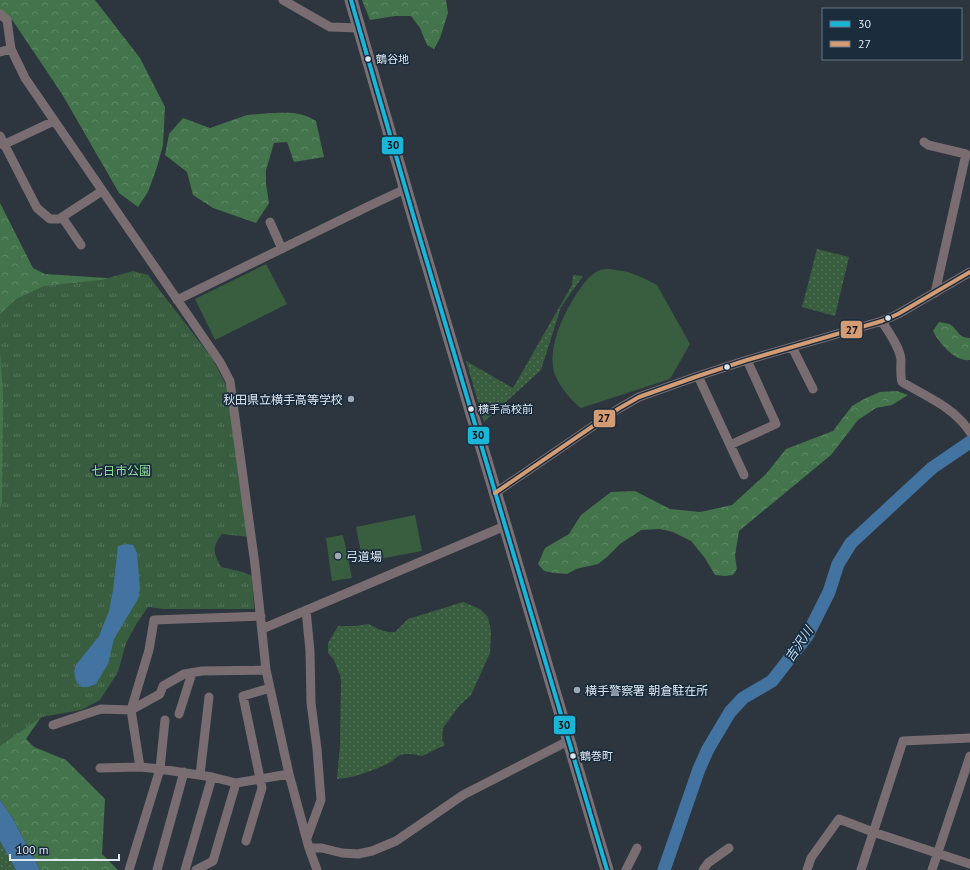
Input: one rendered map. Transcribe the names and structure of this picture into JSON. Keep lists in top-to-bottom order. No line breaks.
{"water":["吉沢川"],"parks":["七日市公園"],"places":["鶴谷地","秋田県立横手高等学校","横手高校前","弓道場","横手警察署 朝倉駐在所","鶴巻町"],"lines":["transit line 30","transit line 27"],"legend":["30","27"],"scale_bar":"100 m"}
